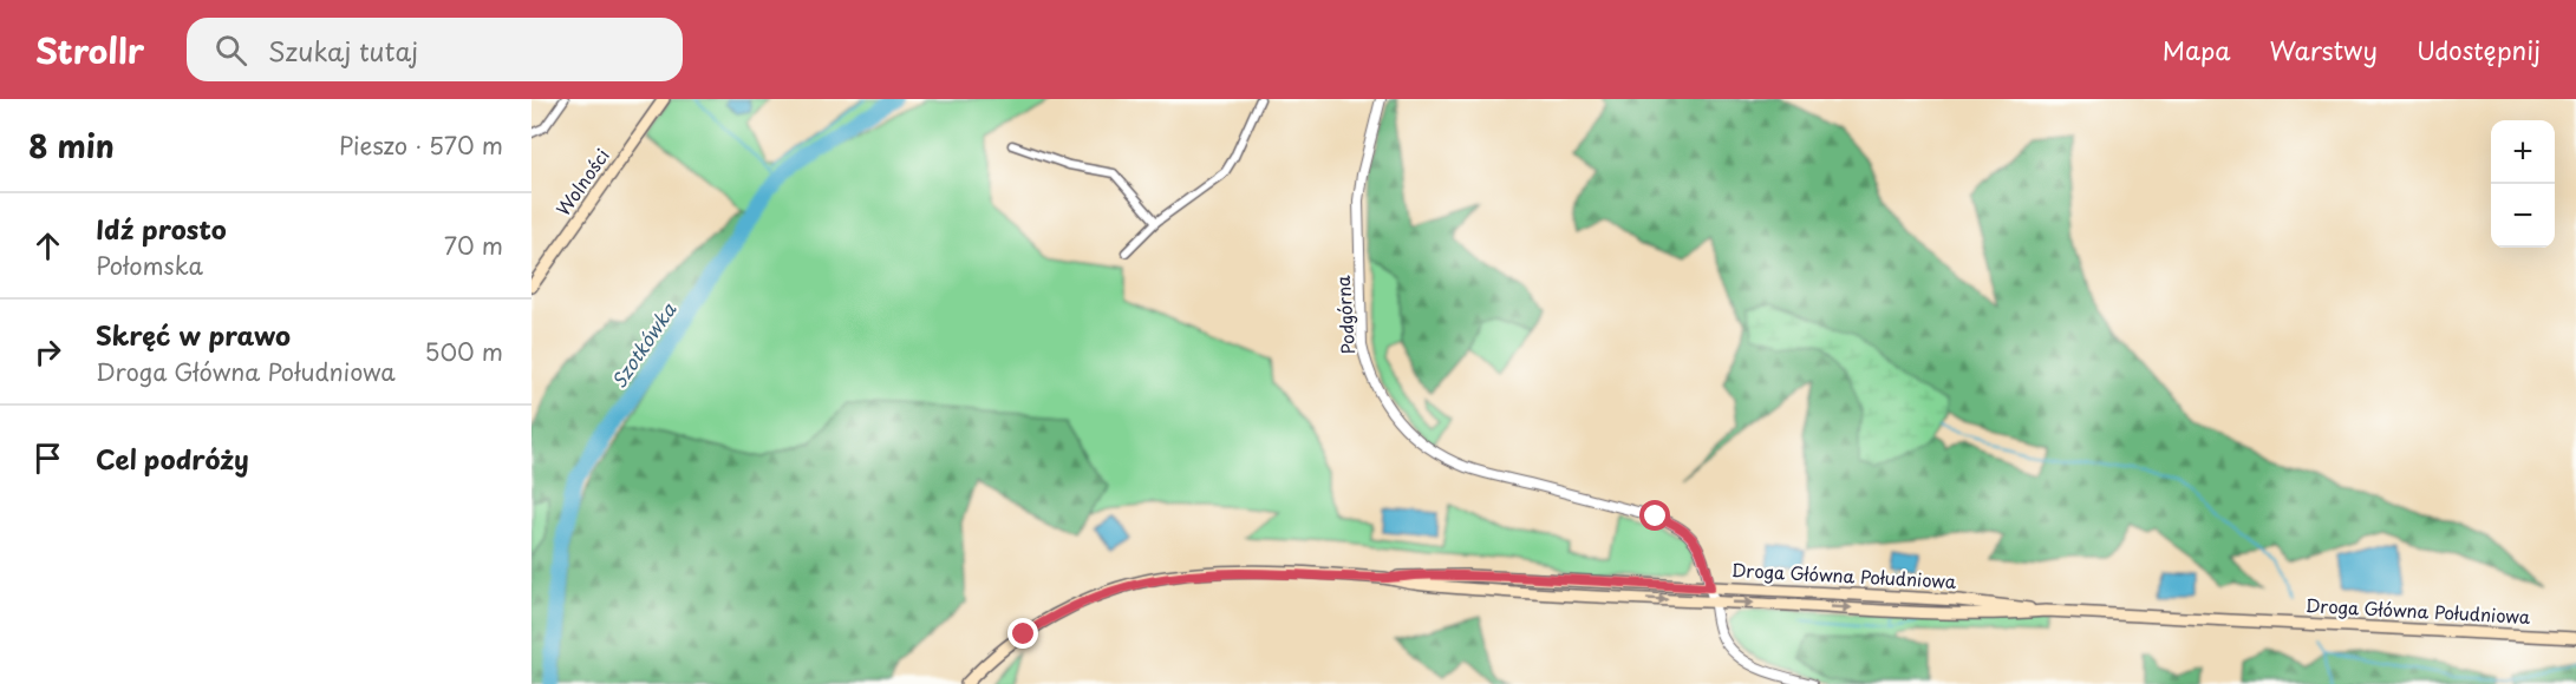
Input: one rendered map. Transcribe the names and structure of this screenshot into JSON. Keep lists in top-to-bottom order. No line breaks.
{"streets":{"main road":["Wolności","Droga Główna Południowa"],"street":["Podgórna"]},"crossings":[["Podgórna","Droga Główna Południowa"]],"water":["Szotkówka"],"page":{"header":"Strollr","search":"Szukaj tutaj","nav":["Mapa","Warstwy","Udostępnij"],"heading":["8 min","Pieszo · 570 m"],"map_buttons":["+","−"],"list":[["Idź prosto","Połomska","70 m"],["Skręć w prawo","Droga Główna Południowa","500 m"],"Cel podróży"]}}
